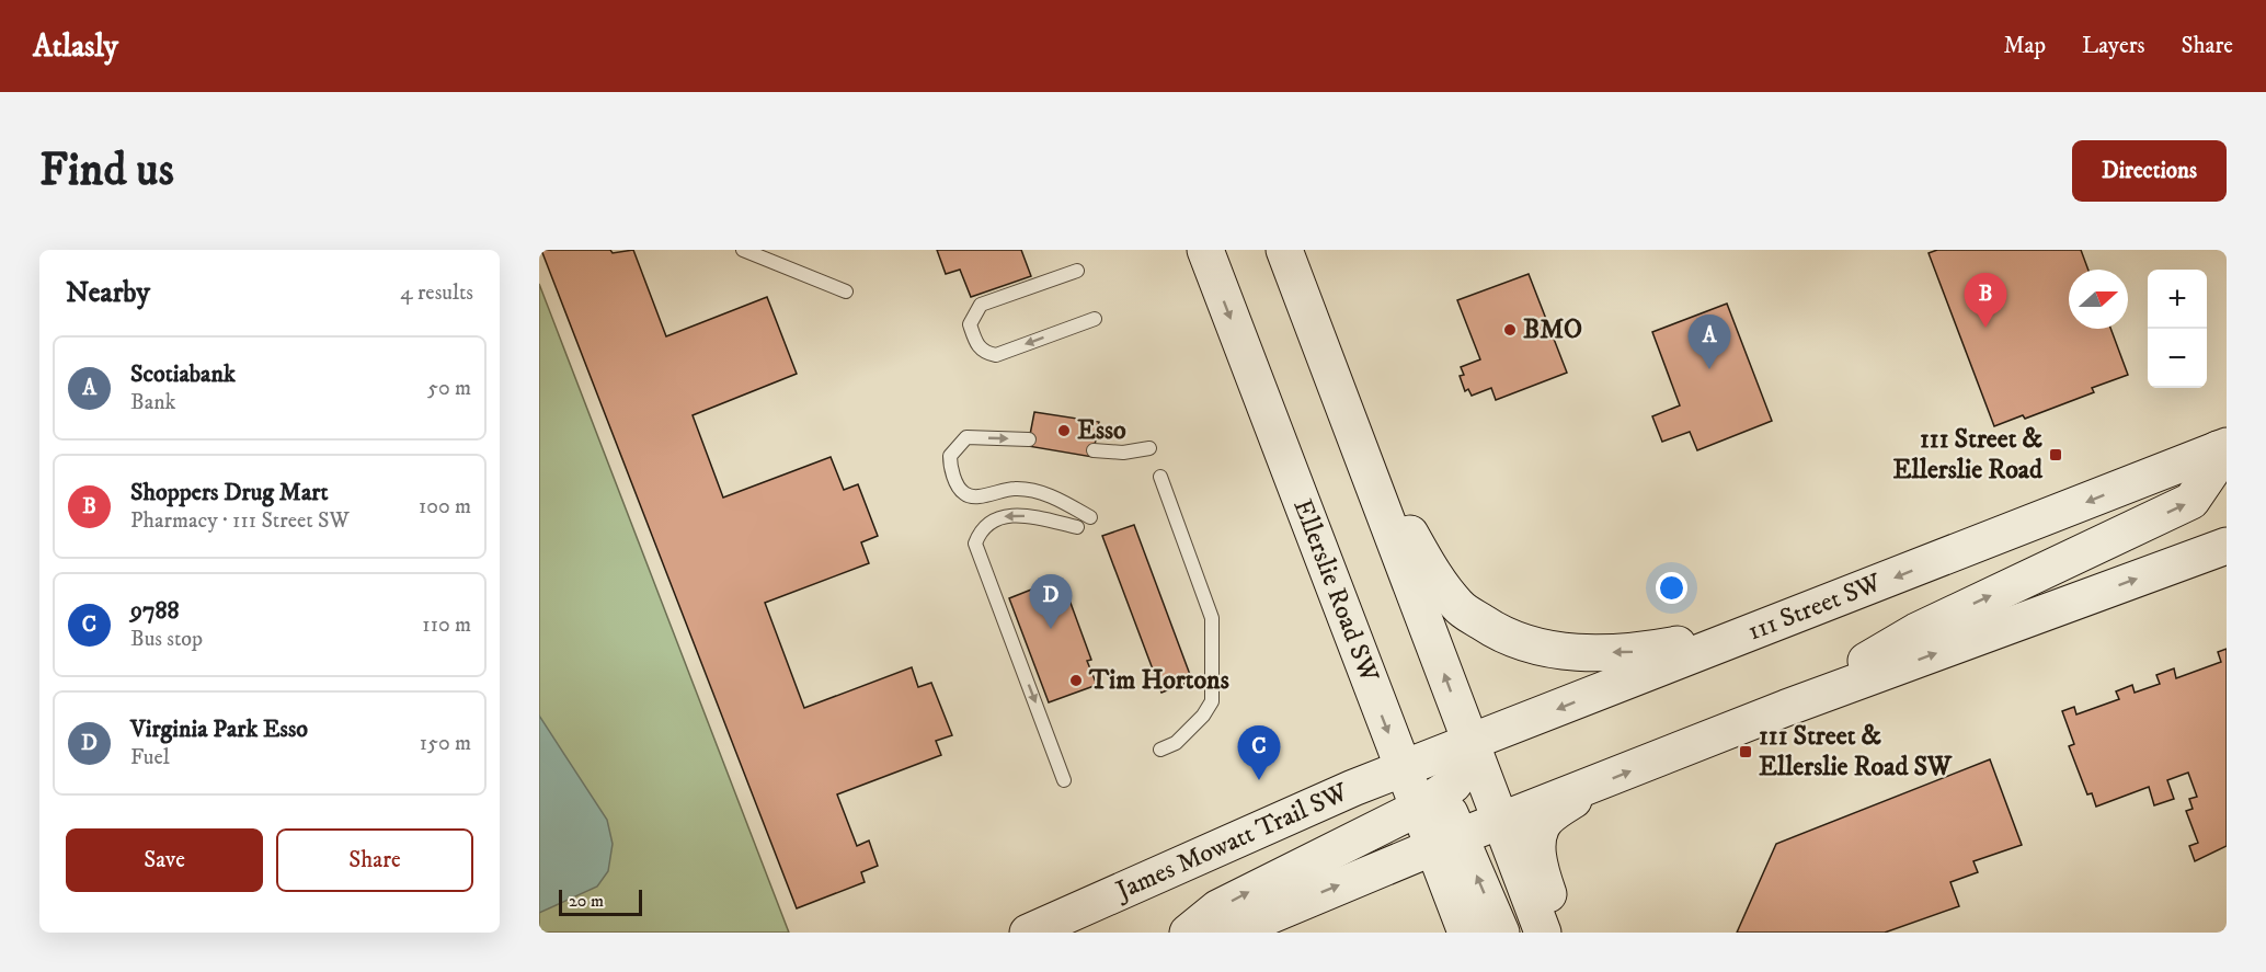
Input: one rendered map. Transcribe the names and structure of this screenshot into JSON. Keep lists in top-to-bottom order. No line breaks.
{"streets":{"main road":["Ellerslie Road SW","111 Street SW","James Mowatt Trail SW"]},"crossings":[["Ellerslie Road SW","111 Street SW"],["Ellerslie Road SW","James Mowatt Trail SW"],["111 Street SW","James Mowatt Trail SW"]],"places":{"other":["BMO","Esso","Tim Hortons"],"transit":["111 Street & Ellerslie Road","111 Street & Ellerslie Road SW"]},"scale_bar":"20 m","north":"right","page":{"header":"Atlasly","nav":["Map","Layers","Share"],"buttons":["Directions",["Save","Share"]],"title":"Find us","heading":["Nearby","4 results"],"map_buttons":["+","−"],"pins":["B","A","D","C"],"list":[{"mark":"A","name":"Scotiabank","note":"Bank","value":"50 m"},{"mark":"B","name":"Shoppers Drug Mart","note":"Pharmacy · 111 Street SW","value":"100 m"},{"mark":"C","name":"9788","note":"Bus stop","value":"110 m"},{"mark":"D","name":"Virginia Park Esso","note":"Fuel","value":"150 m"}],"scale":"20 m"}}
